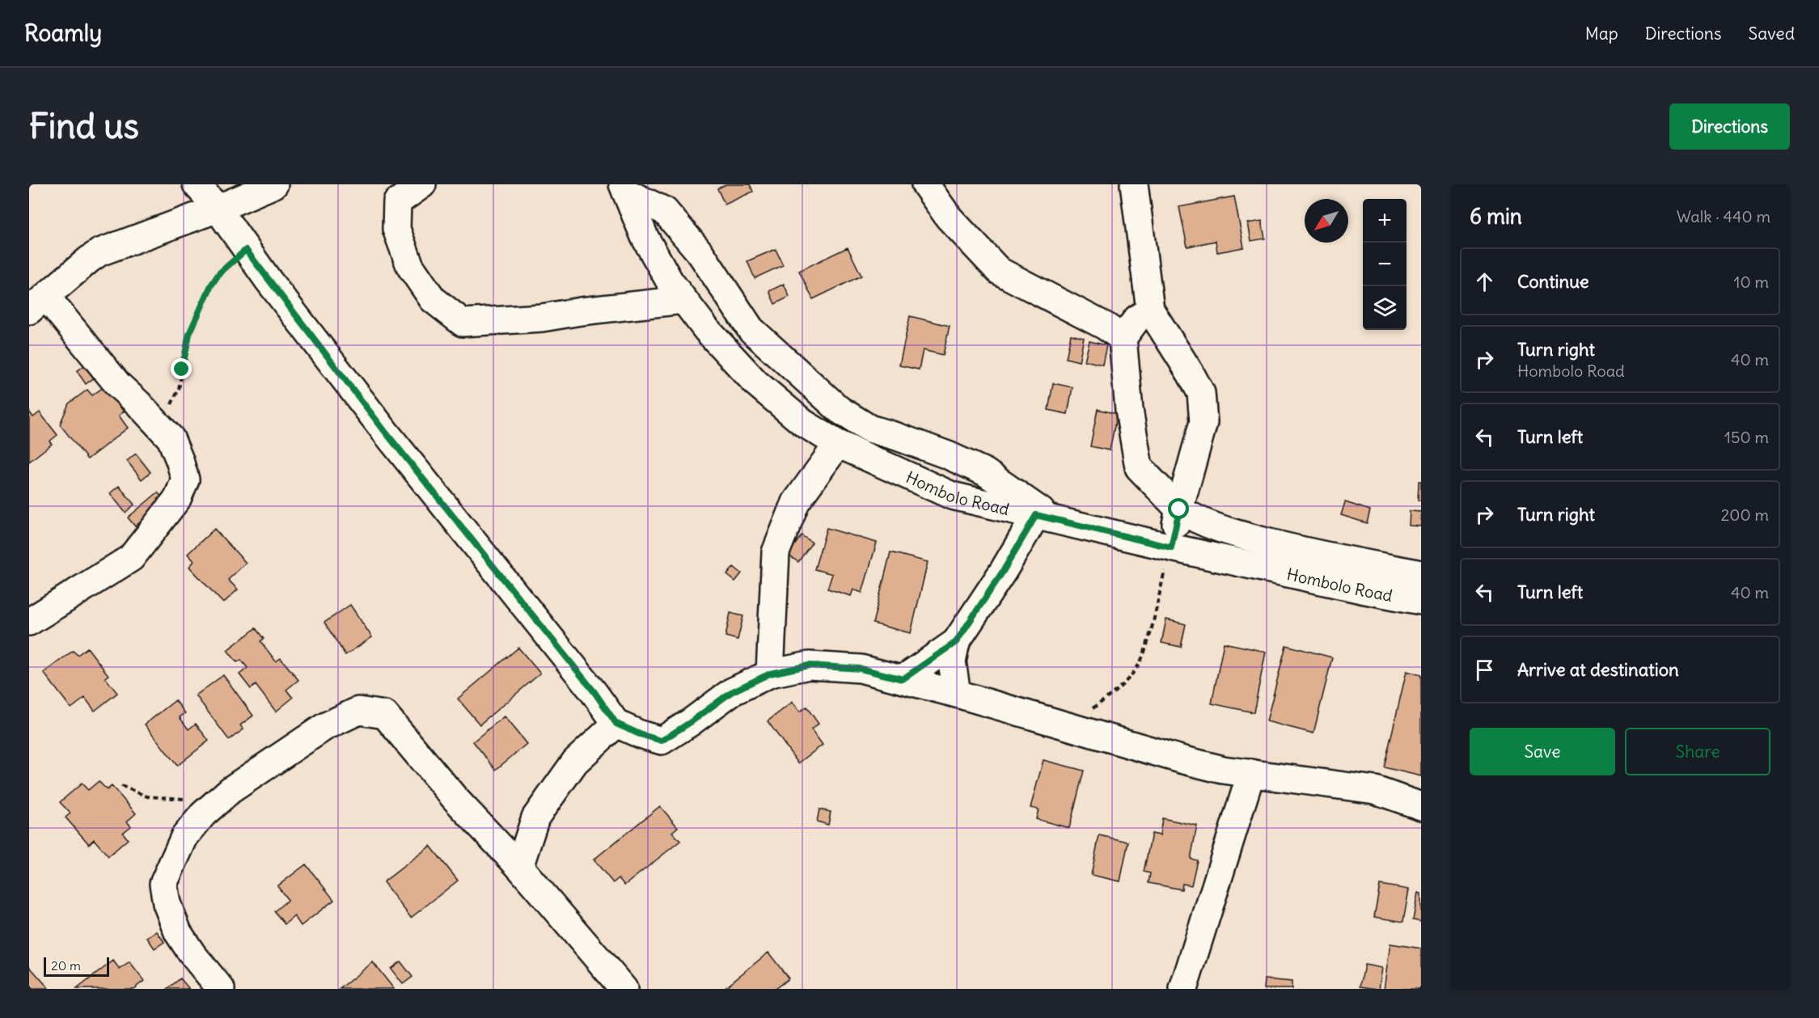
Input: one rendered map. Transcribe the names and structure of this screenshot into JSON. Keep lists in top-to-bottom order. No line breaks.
{"streets":{"street":["Hombolo Road"]},"scale_bar":"20 m","north":"bottom left","page":{"header":"Roamly","nav":["Map","Directions","Saved"],"buttons":["Directions",["Save","Share"]],"title":"Find us","heading":["6 min","Walk · 440 m"],"map_buttons":["+","−"],"list":[["Continue","10 m"],["Turn right","Hombolo Road","40 m"],["Turn left","150 m"],["Turn right","200 m"],["Turn left","40 m"],"Arrive at destination"],"scale":"20 m"}}
